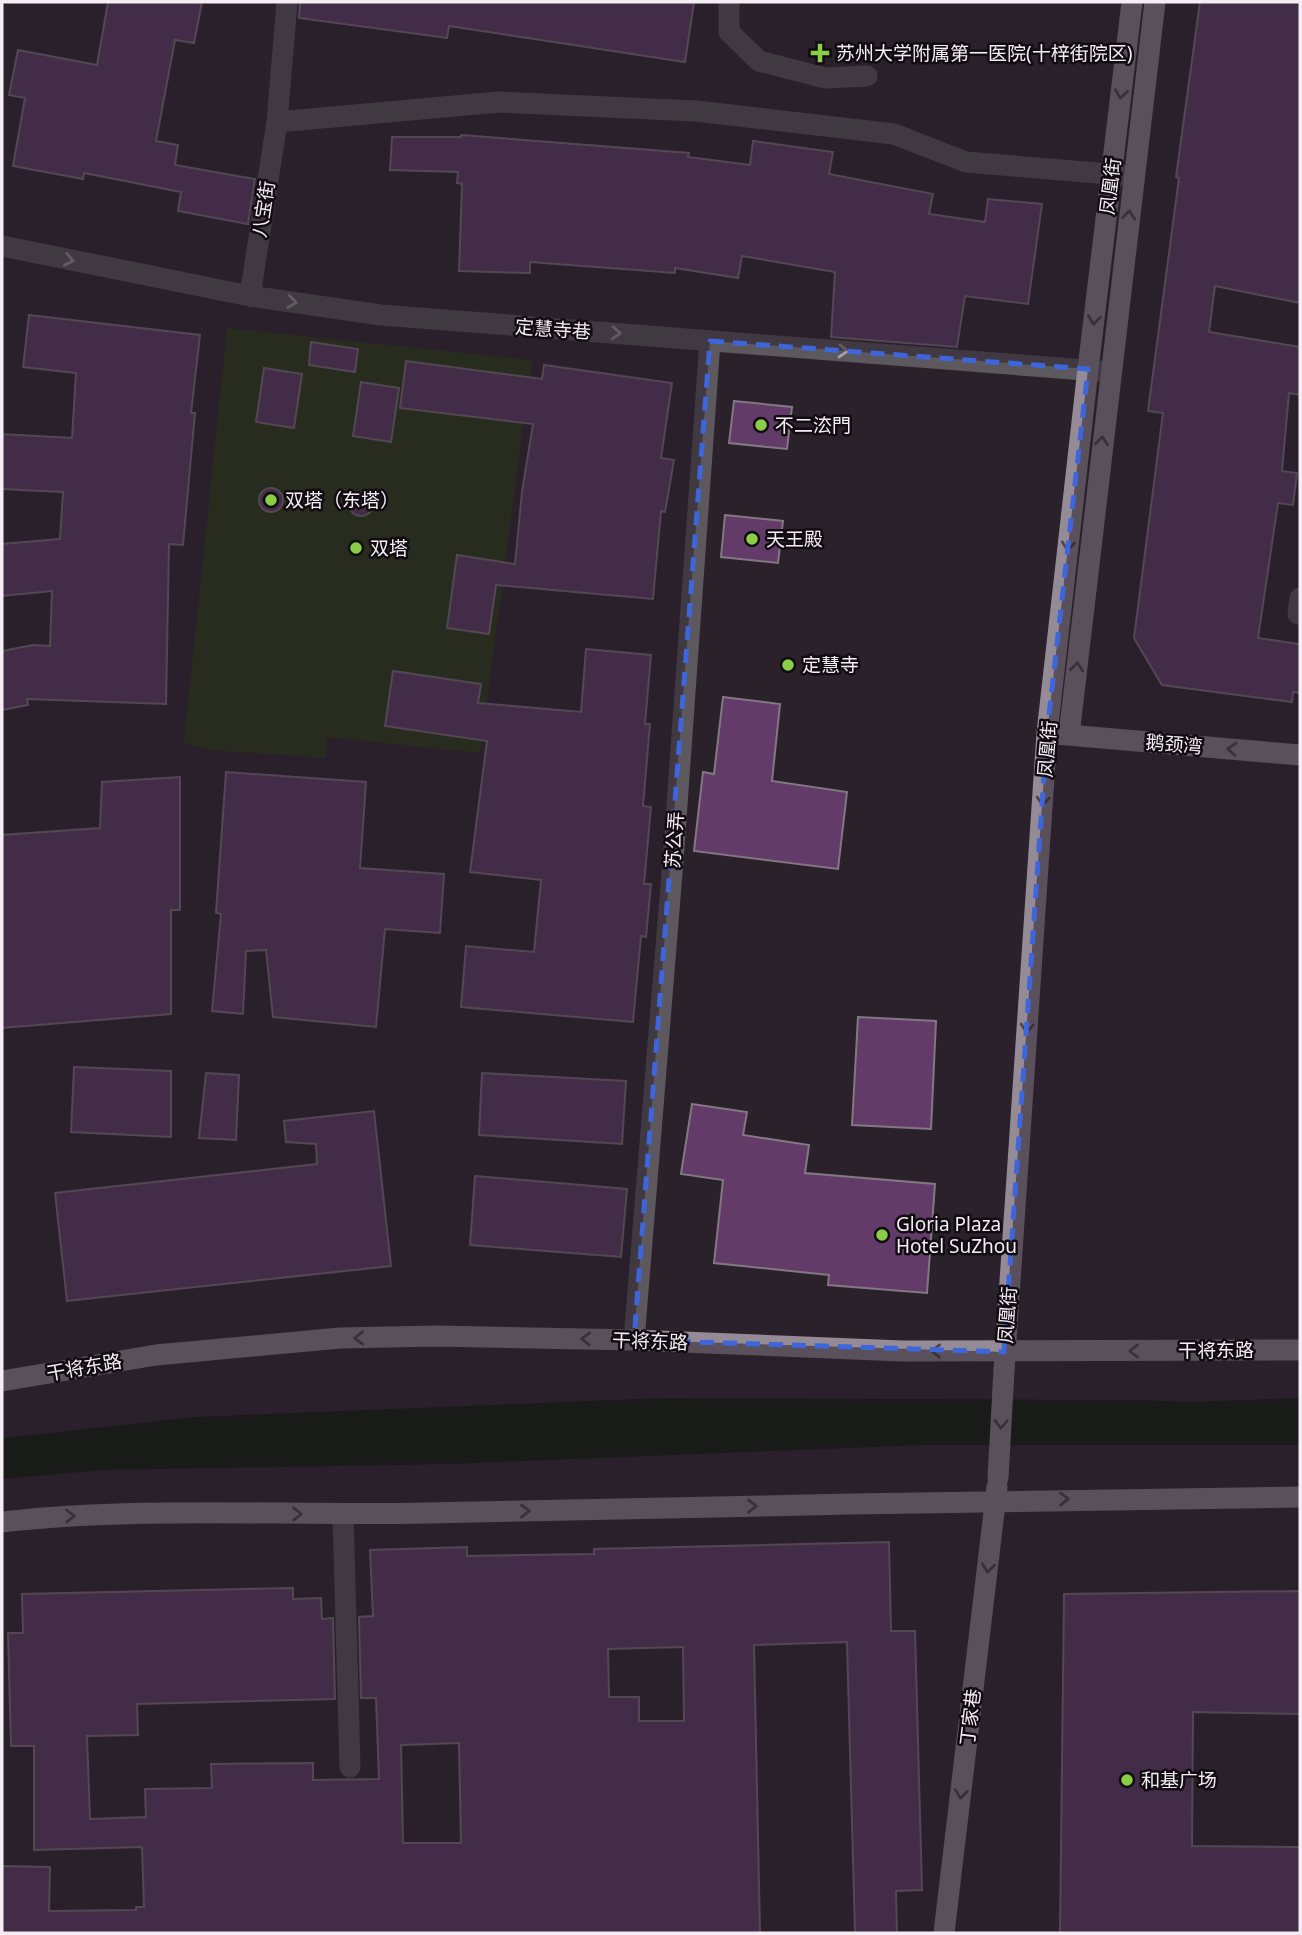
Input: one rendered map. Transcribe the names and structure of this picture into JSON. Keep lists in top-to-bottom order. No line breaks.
{"streets":{"main road":["凤凰街","鹅颈湾","干将东路","丁家巷"],"street":["八宝街","定慧寺巷","苏公弄"]},"crossings":[["凤凰街","定慧寺巷"],["凤凰街","鹅颈湾"],["凤凰街","干将东路"],["凤凰街","丁家巷"],["八宝街","定慧寺巷"],["定慧寺巷","苏公弄"],["苏公弄","干将东路"]],"one_way":["定慧寺巷","鹅颈湾","丁家巷"],"places":{"health":["苏州大学附属第一医院(十梓街院区)"],"other":["不二㳒門","双塔（东塔）","天王殿","双塔","定慧寺","Gloria Plaza Hotel SuZhou","和基广场"]}}
